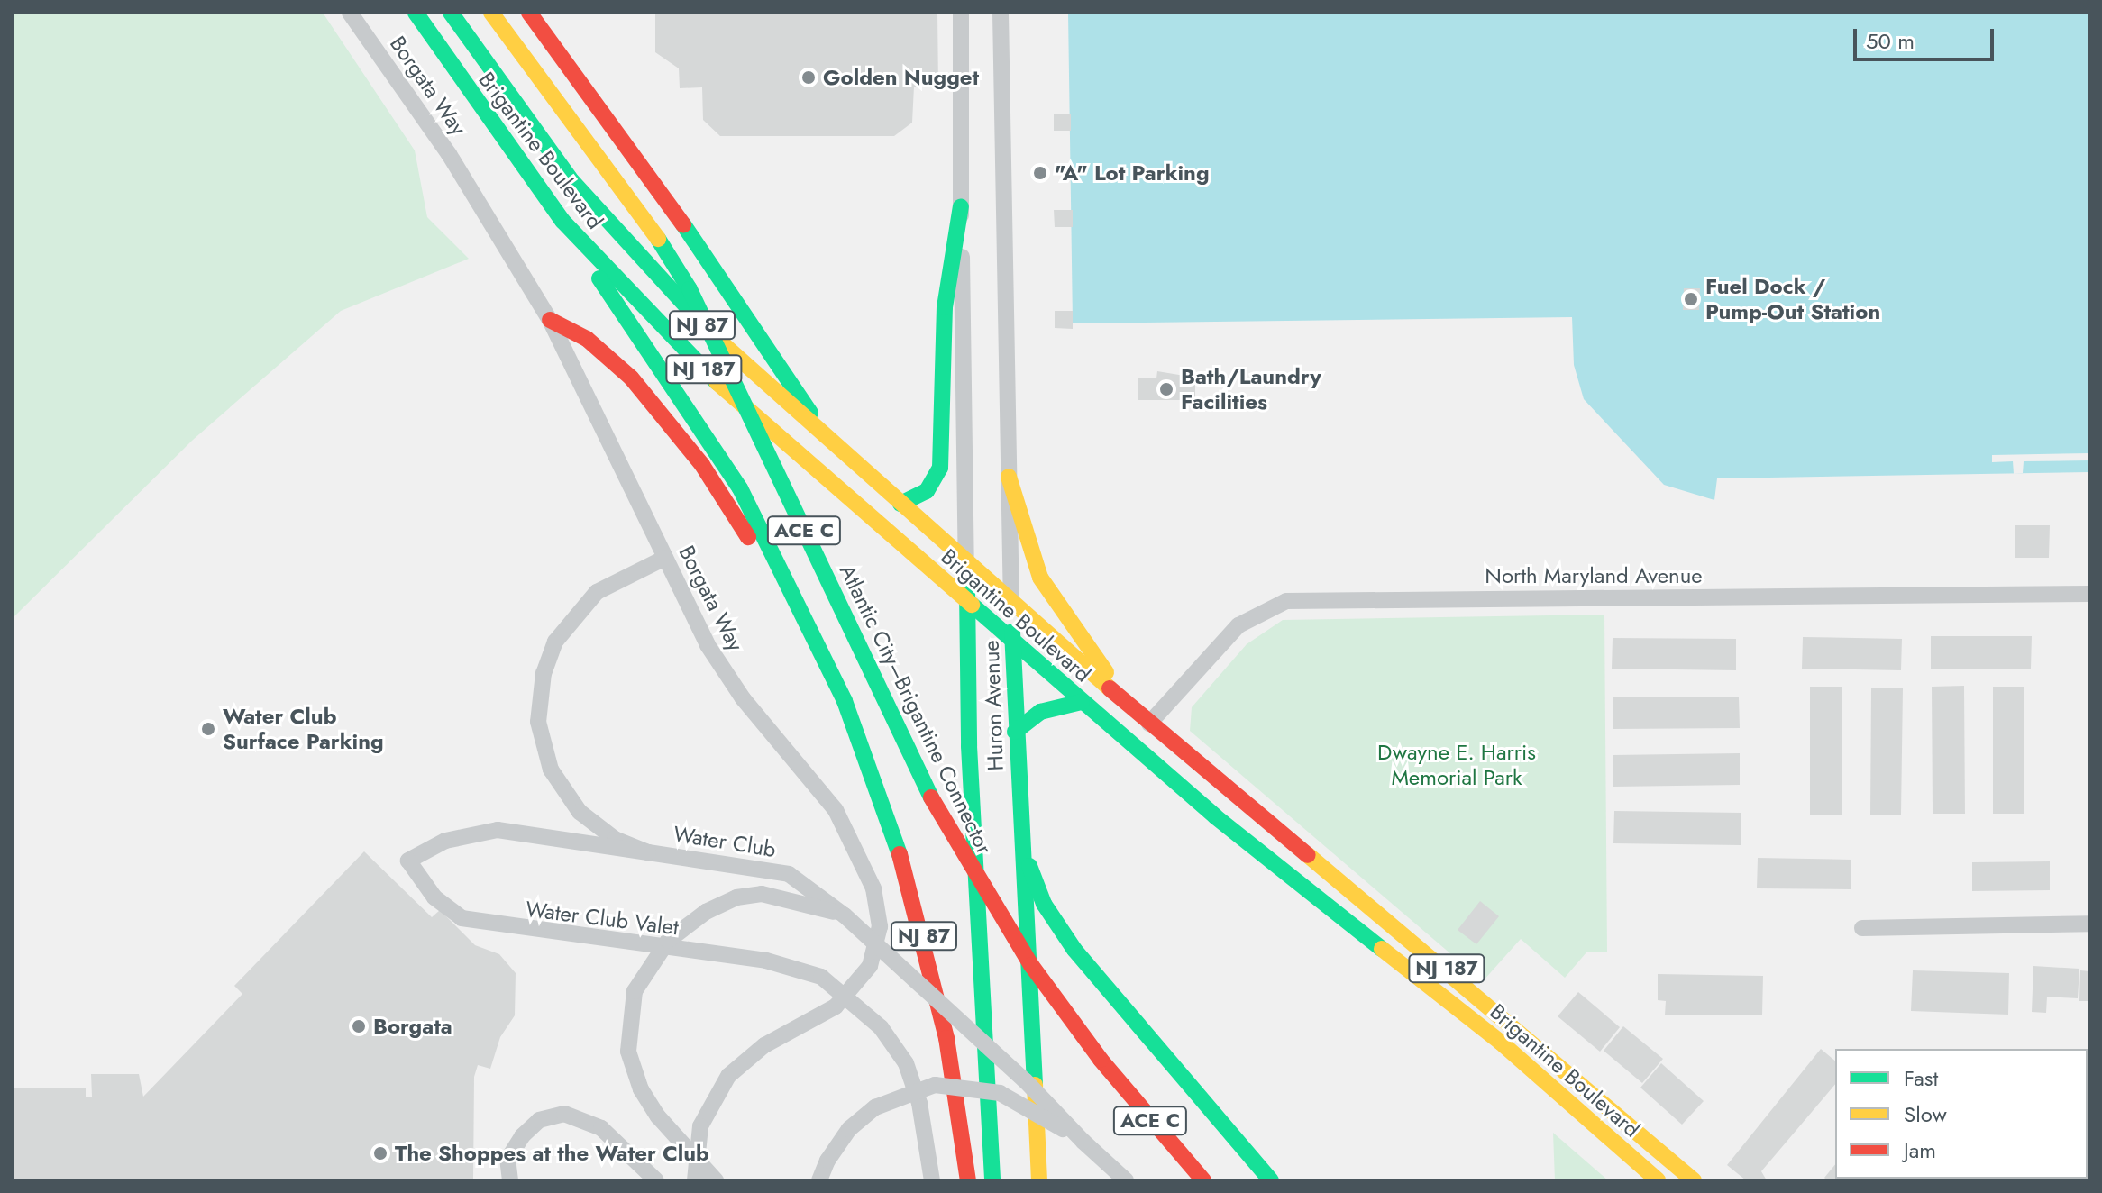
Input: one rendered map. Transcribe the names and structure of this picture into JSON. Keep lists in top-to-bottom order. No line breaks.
{"streets":{"main road":["Brigantine Boulevard","NJ 87","NJ 187","ACE C","Huron Avenue","Atlantic City–Brigantine Connector"],"street":["Borgata Way","North Maryland Avenue","Water Club","Water Club Valet"]},"crossings":[["Borgata Way","Water Club"],["Borgata Way","Water Club Valet"],["Brigantine Boulevard","NJ 87"],["Brigantine Boulevard","North Maryland Avenue"],["Brigantine Boulevard","Huron Avenue"],["Water Club","Water Club Valet"]],"parks":["Dwayne E. Harris Memorial Park"],"places":["Golden Nugget","\"A\" Lot Parking","Fuel Dock / Pump-Out Station","Bath/Laundry Facilities","Water Club Surface Parking","Borgata","The Shoppes at the Water Club"],"legend":["Fast","Slow","Jam"],"scale_bar":"50 m"}
